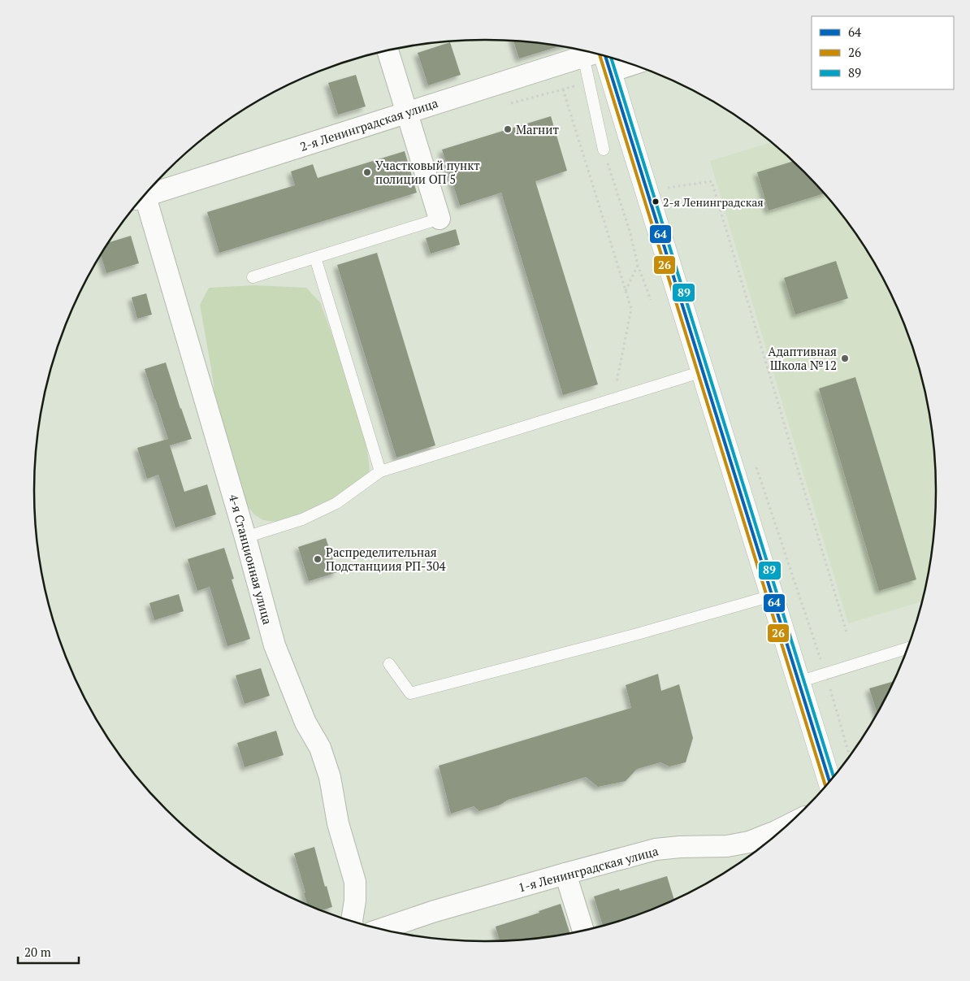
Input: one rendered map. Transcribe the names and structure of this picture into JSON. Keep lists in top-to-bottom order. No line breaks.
{"streets":{"street":["2-я Ленинградская улица","4-я Станционная улица","1-я Ленинградская улица"]},"places":["Магнит","Участковый пункт полиции ОП 5","2-я Ленинградская","Адаптивная Школа №12","Распределительная Подстанциия РП-304"],"lines":["transit line 26","transit line 64","transit line 89"],"legend":["64","26","89"],"scale_bar":"20 m"}
